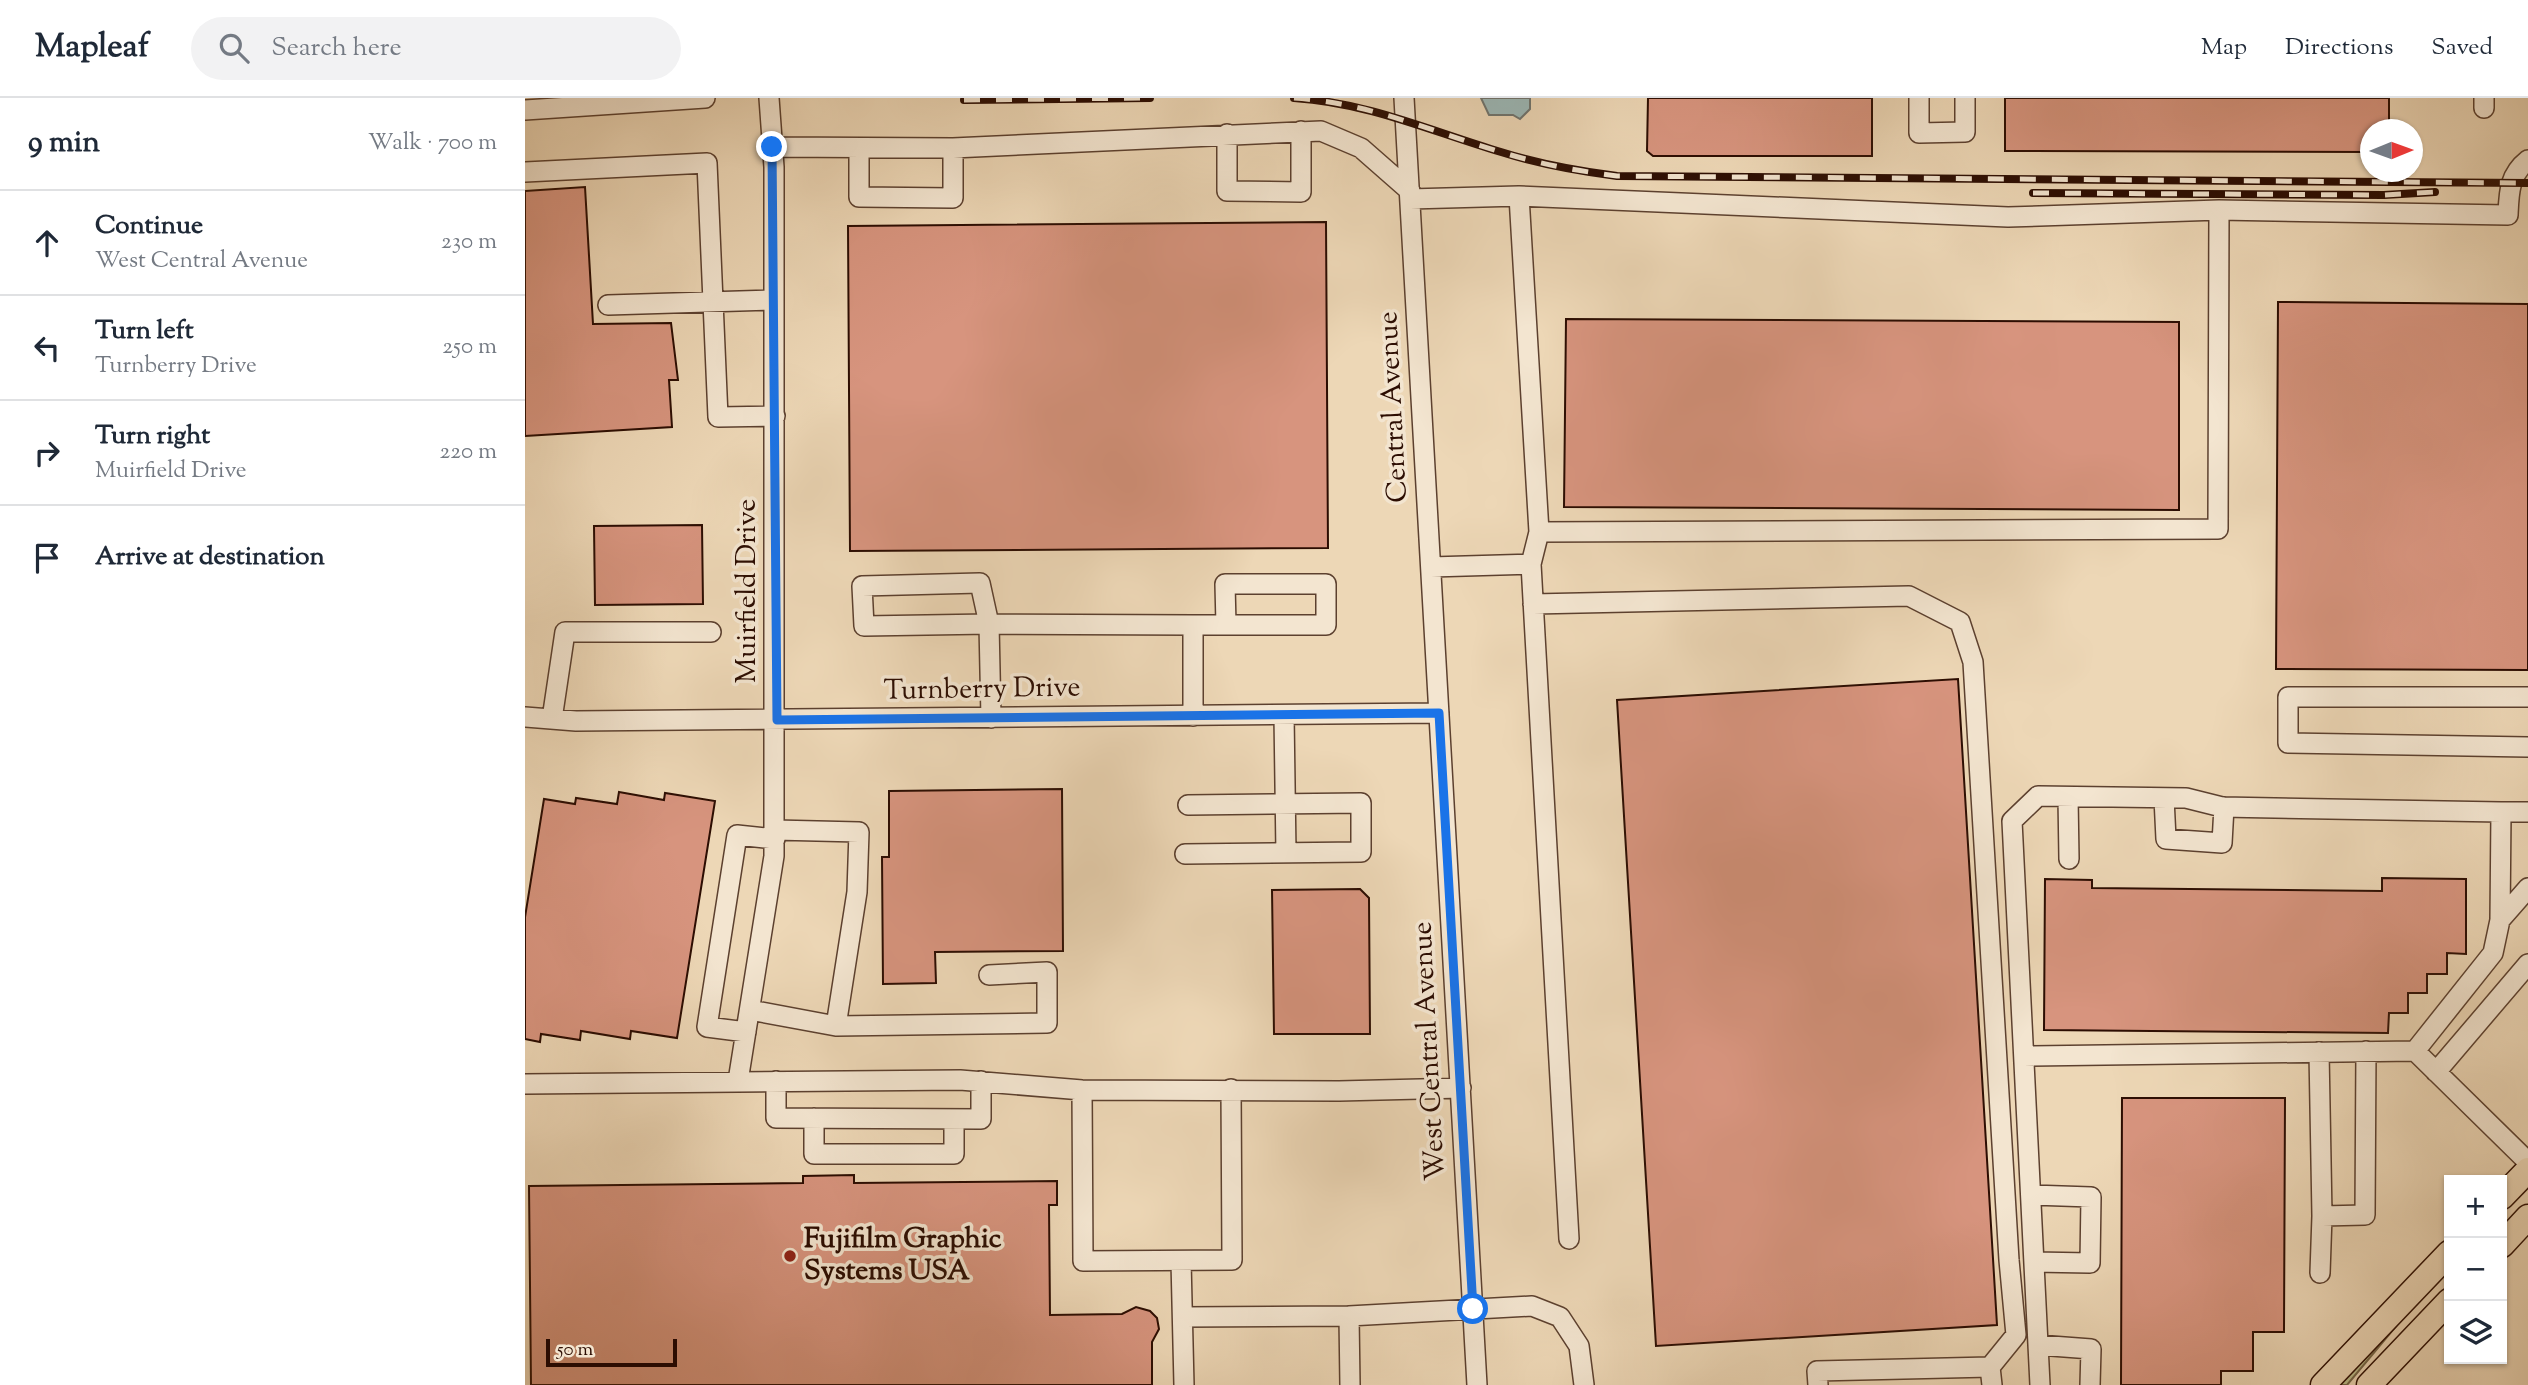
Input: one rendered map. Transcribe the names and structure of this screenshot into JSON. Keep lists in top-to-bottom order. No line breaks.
{"streets":{"street":["Central Avenue","Muirfield Drive","Turnberry Drive","West Central Avenue"]},"crossings":[["Central Avenue","Turnberry Drive"],["Central Avenue","West Central Avenue"],["Muirfield Drive","Turnberry Drive"],["Turnberry Drive","West Central Avenue"]],"places":["Fujifilm Graphic Systems USA"],"scale_bar":"50 m","north":"right","page":{"header":"Mapleaf","search":"Search here","nav":["Map","Directions","Saved"],"heading":["9 min","Walk · 700 m"],"list":[["Continue","West Central Avenue","230 m"],["Turn left","Turnberry Drive","250 m"],["Turn right","Muirfield Drive","220 m"],"Arrive at destination"],"map_buttons":["+","−"],"scale":"50 m"}}
